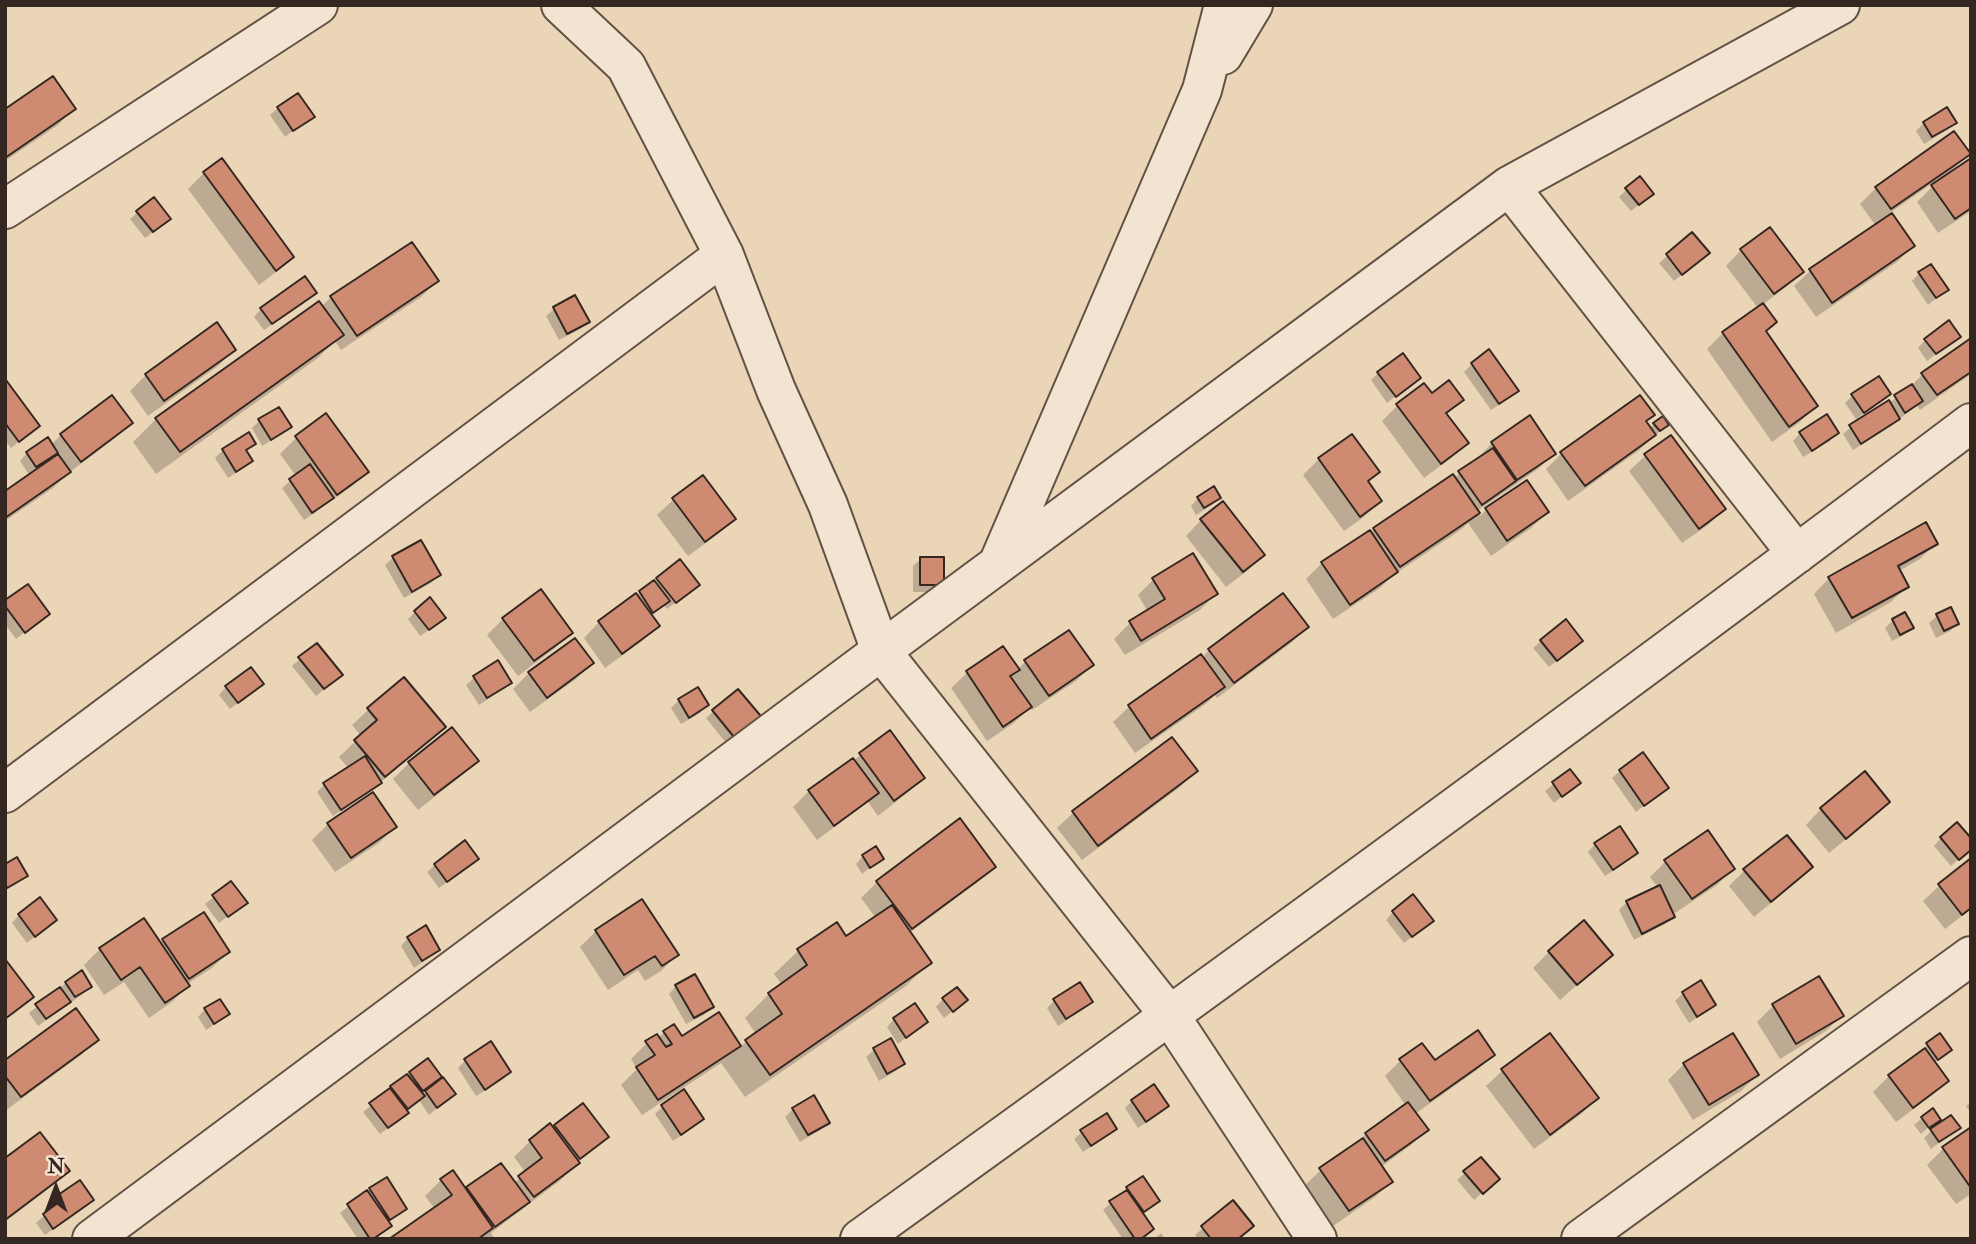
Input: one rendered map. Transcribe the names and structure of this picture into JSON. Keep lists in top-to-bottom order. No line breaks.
{"north":"top"}
